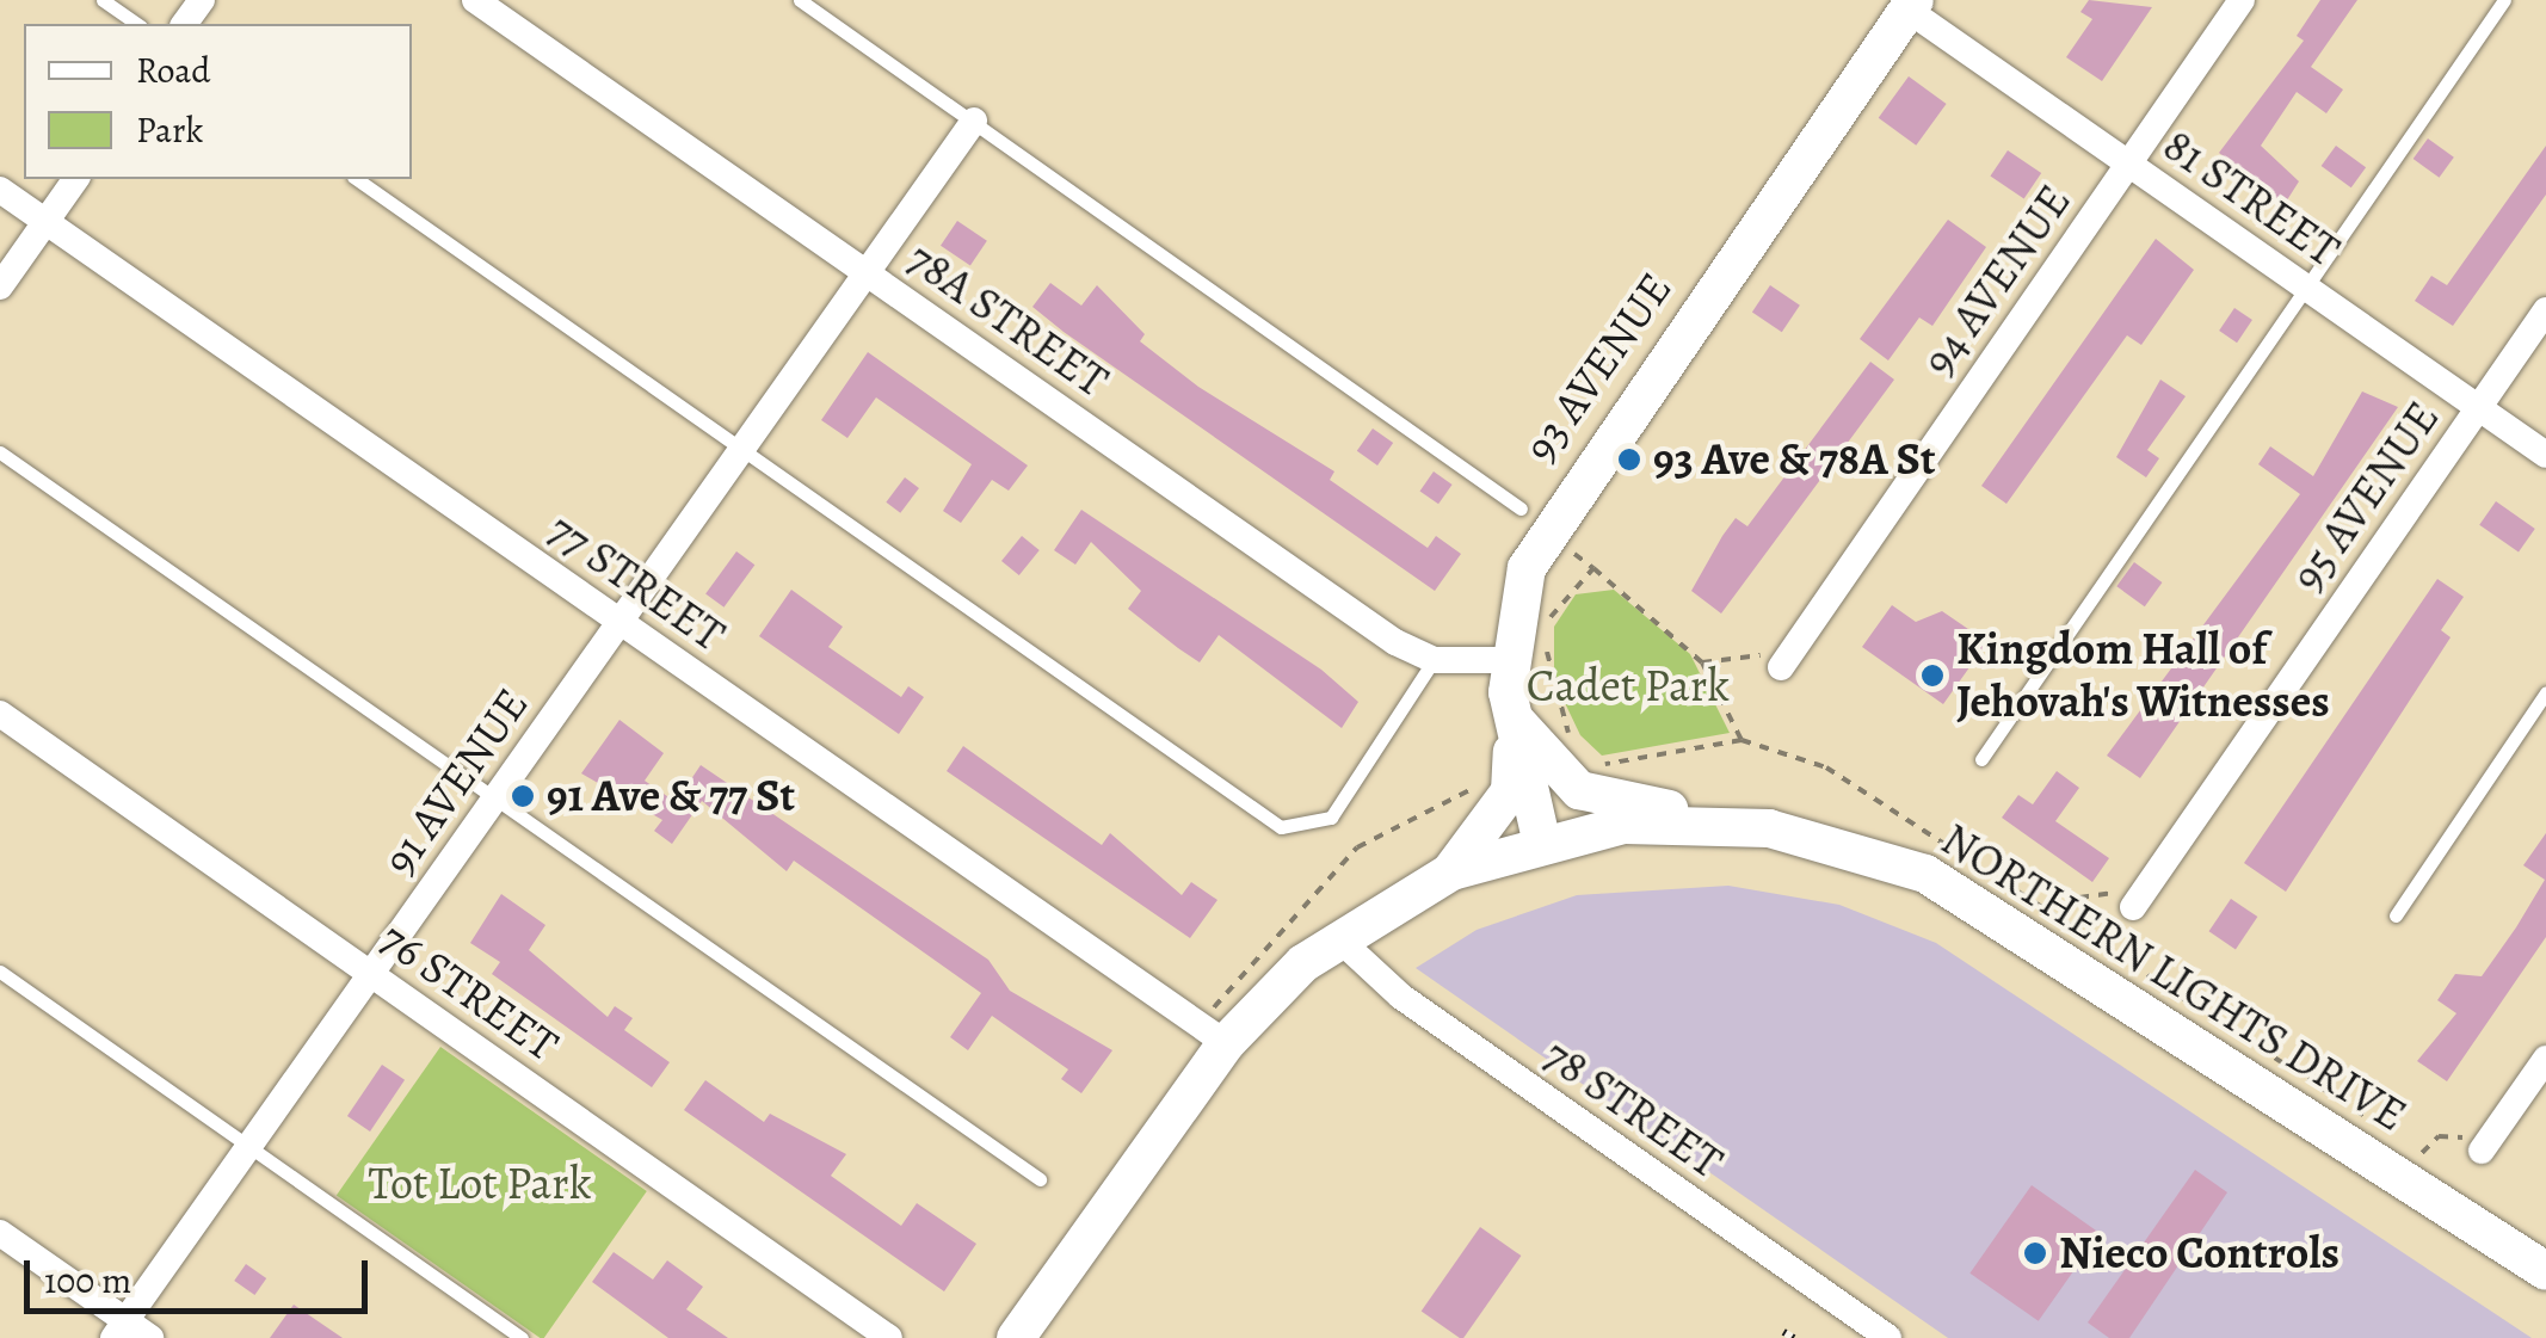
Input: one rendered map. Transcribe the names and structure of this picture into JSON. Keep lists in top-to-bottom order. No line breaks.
{"streets":{"main road":["93 AVENUE","NORTHERN LIGHTS DRIVE"],"street":["81 STREET","94 AVENUE","78A STREET","95 AVENUE","77 STREET","91 AVENUE","76 STREET","78 STREET"]},"crossings":[["81 STREET","94 AVENUE"],["81 STREET","93 AVENUE"],["81 STREET","95 AVENUE"],["78A STREET","91 AVENUE"],["93 AVENUE","NORTHERN LIGHTS DRIVE"],["77 STREET","91 AVENUE"],["77 STREET","NORTHERN LIGHTS DRIVE"],["91 AVENUE","76 STREET"],["NORTHERN LIGHTS DRIVE","78 STREET"]],"parks":["Cadet Park","Tot Lot Park"],"places":["93 Ave & 78A St","Kingdom Hall of Jehovah's Witnesses","91 Ave & 77 St","Nieco Controls"],"legend":["Road","Park"],"scale_bar":"100 m"}
